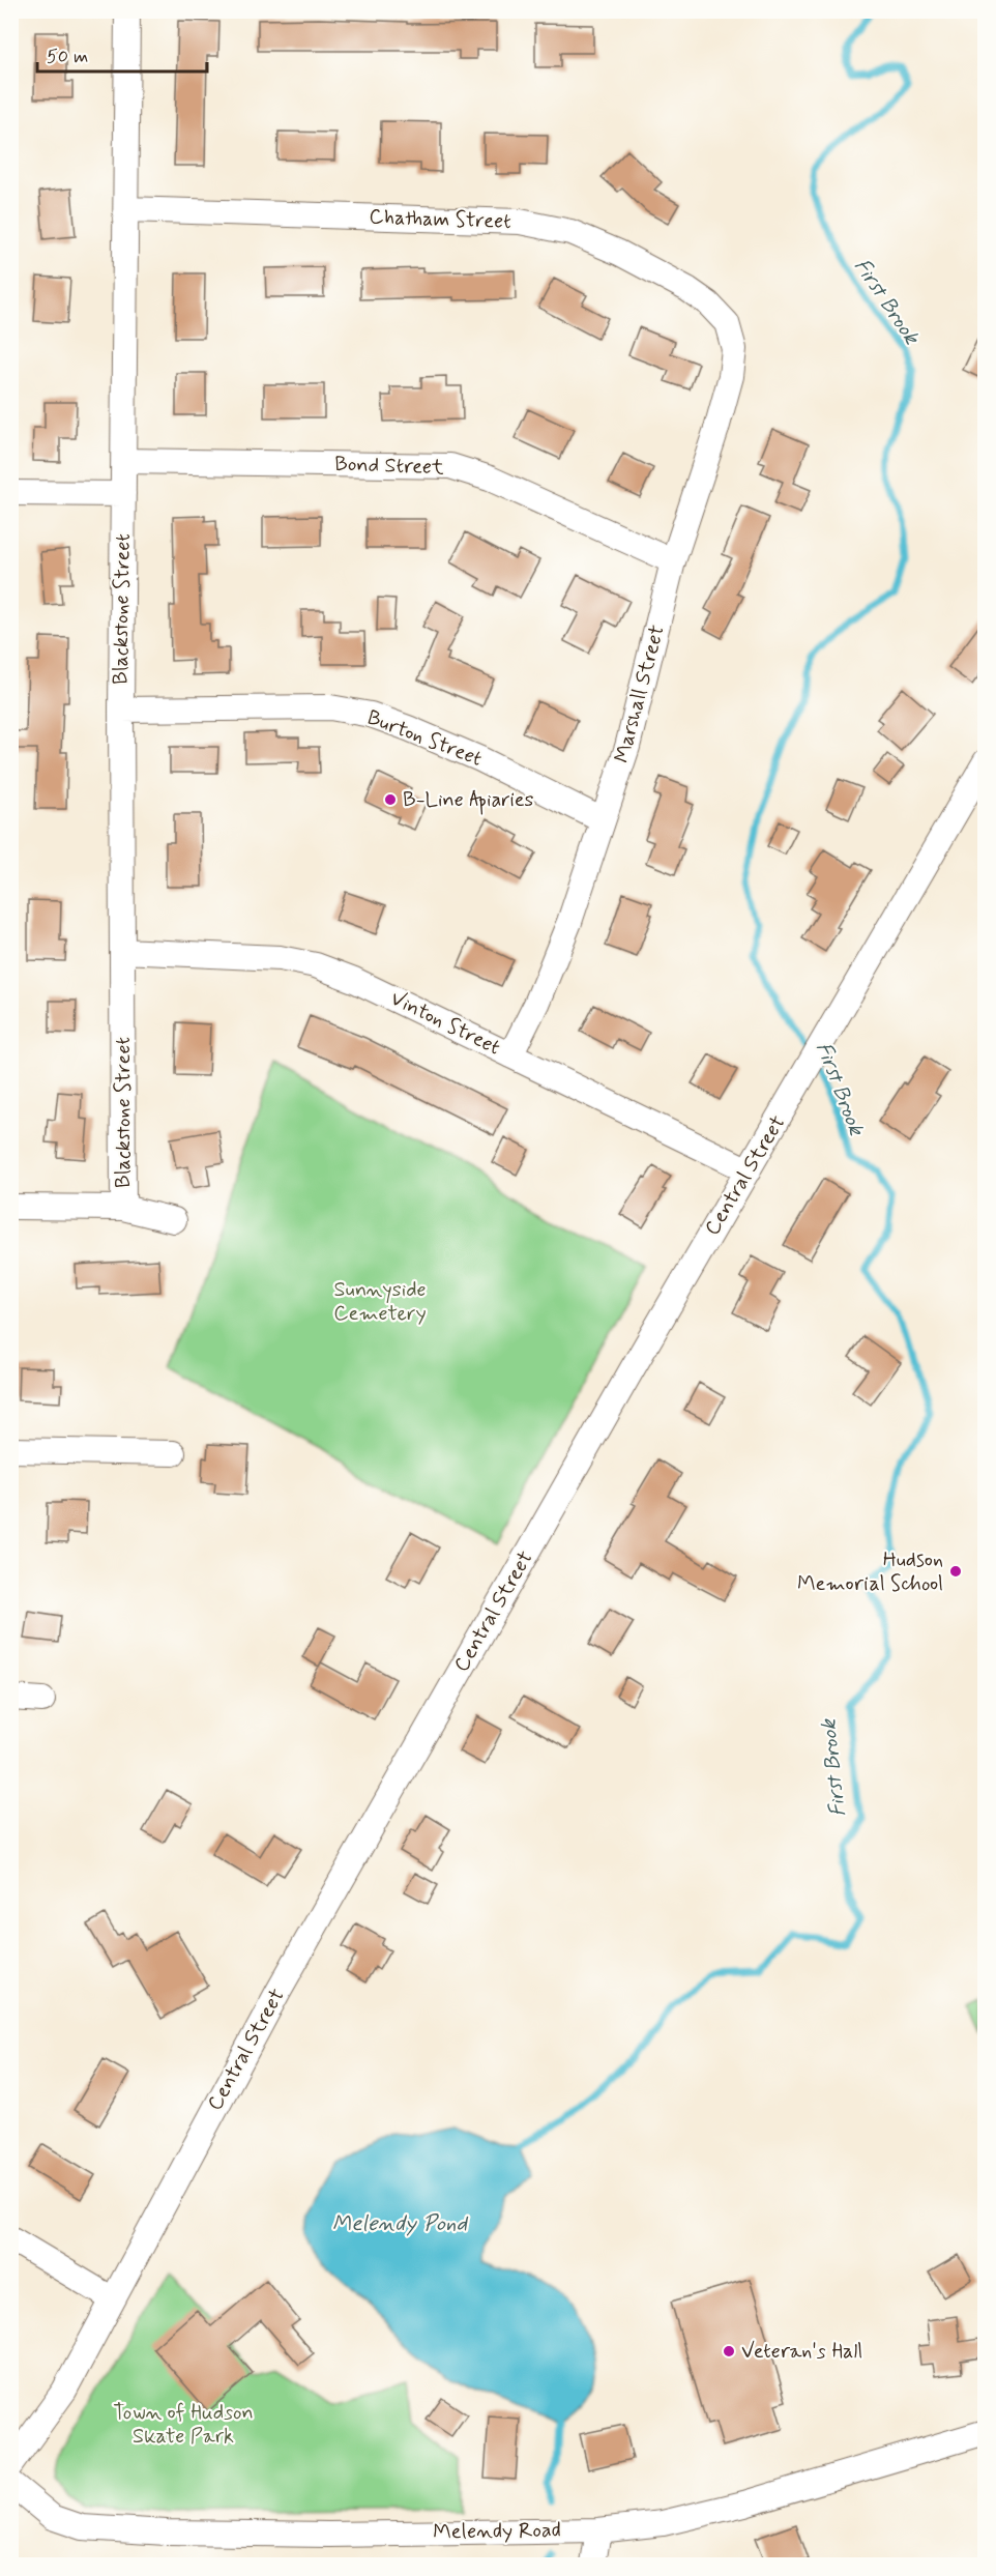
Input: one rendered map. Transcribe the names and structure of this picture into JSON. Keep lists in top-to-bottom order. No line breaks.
{"streets":{"street":["Chatham Street","Bond Street","Blackstone Street","Marshall Street","Burton Street","Vinton Street","Central Street","Melendy Road"]},"crossings":[["Chatham Street","Blackstone Street"],["Chatham Street","Marshall Street"],["Bond Street","Blackstone Street"],["Bond Street","Marshall Street"],["Blackstone Street","Burton Street"],["Blackstone Street","Vinton Street"],["Marshall Street","Burton Street"],["Marshall Street","Vinton Street"],["Vinton Street","Central Street"]],"water":["First Brook","Melendy Pond"],"parks":["Sunnyside Cemetery","Town of Hudson Skate Park"],"places":["B-Line Apiaries","Hudson Memorial School","Veteran's Hall"],"scale_bar":"50 m"}
